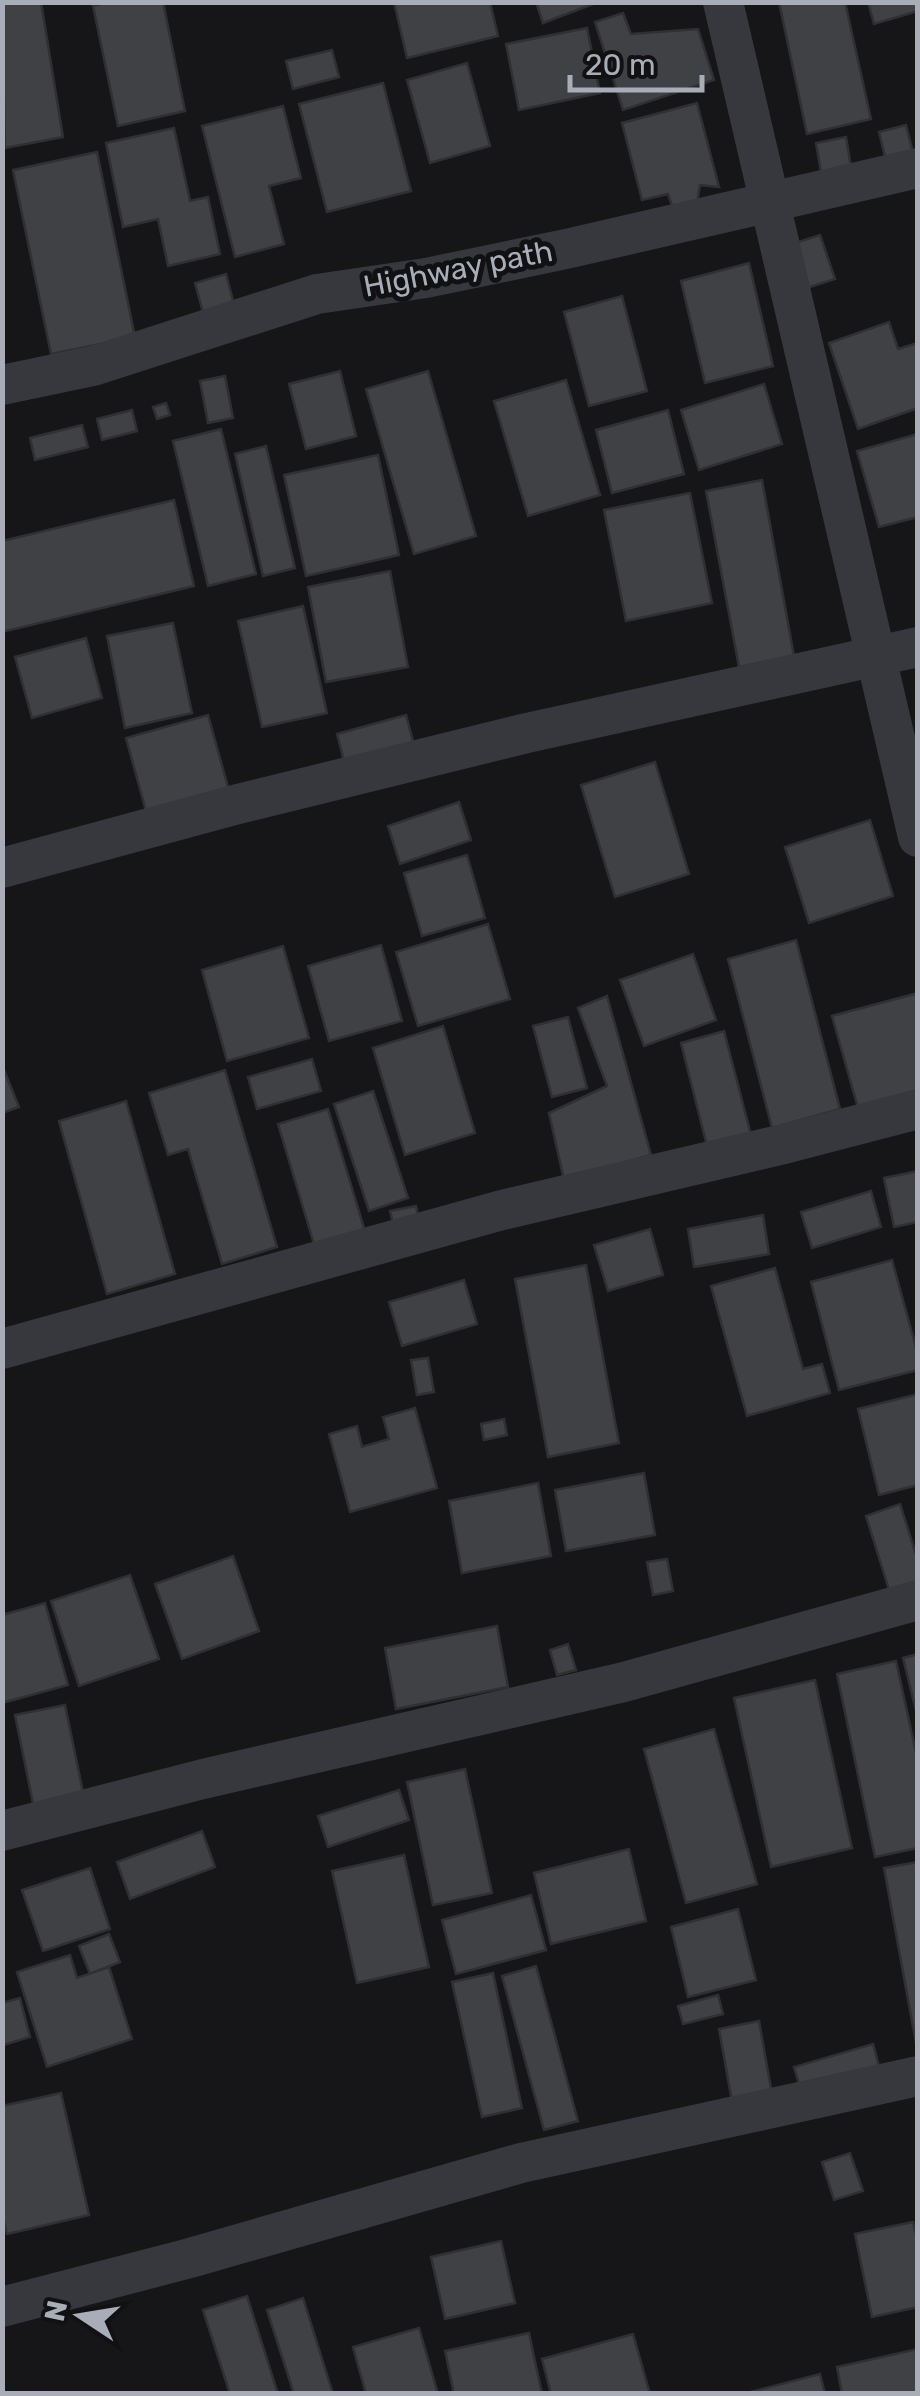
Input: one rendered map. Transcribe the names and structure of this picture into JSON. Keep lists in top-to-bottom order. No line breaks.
{"streets":{"street":["Highway path"]},"scale_bar":"20 m","north":"left"}
